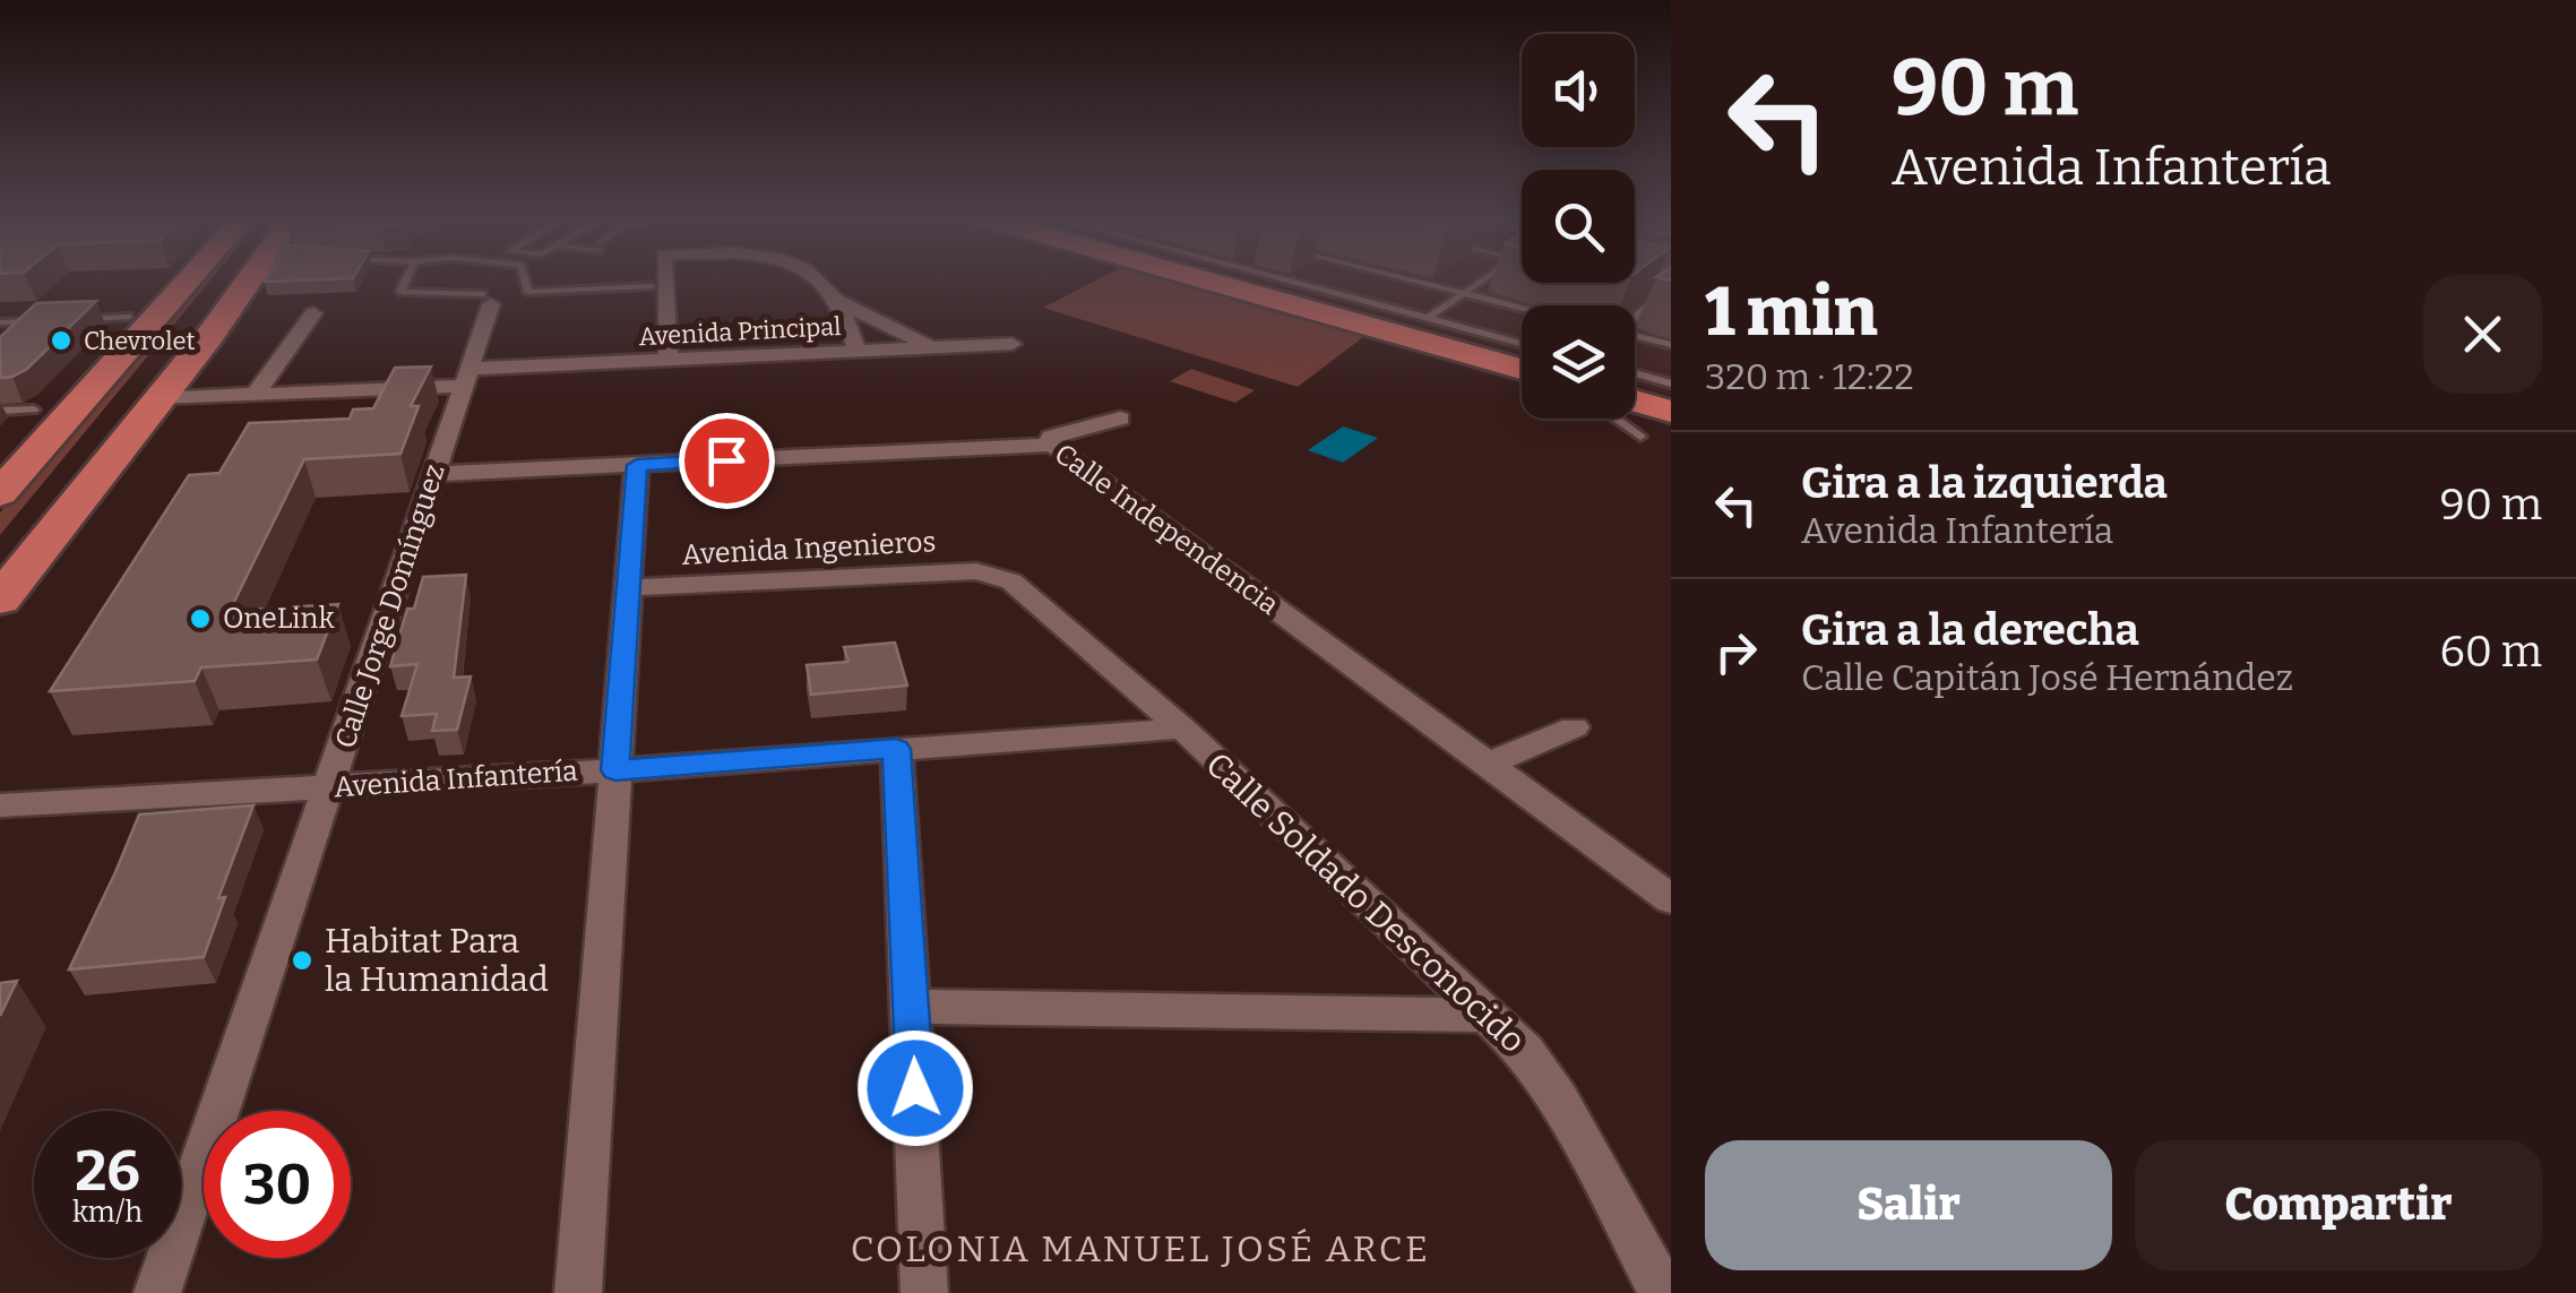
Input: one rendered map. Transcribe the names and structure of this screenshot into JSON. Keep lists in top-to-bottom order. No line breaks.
{"streets":{"street":["Avenida Principal","Calle Independencia","Avenida Ingenieros","Calle Jorge Domínguez","Avenida Infantería","Calle Soldado Desconocido"]},"crossings":[["Avenida Principal","Calle Jorge Domínguez"],["Calle Independencia","Calle Jorge Domínguez"],["Avenida Ingenieros","Calle Soldado Desconocido"],["Calle Jorge Domínguez","Avenida Infantería"],["Avenida Infantería","Calle Soldado Desconocido"]],"districts":["COLONIA MANUEL JOSÉ ARCE"],"places":["Chevrolet","OneLink","Habitat Para la Humanidad"],"page":{"turn":["90 m","Avenida Infantería"],"heading":["1 min","320 m · 12:22"],"list":[{"name":"Gira a la izquierda","note":"Avenida Infantería","value":"90 m"},{"name":"Gira a la derecha","note":"Calle Capitán José Hernández","value":"60 m"}],"speed":"26 km/h","limit":"30","buttons":["Salir","Compartir"]}}
